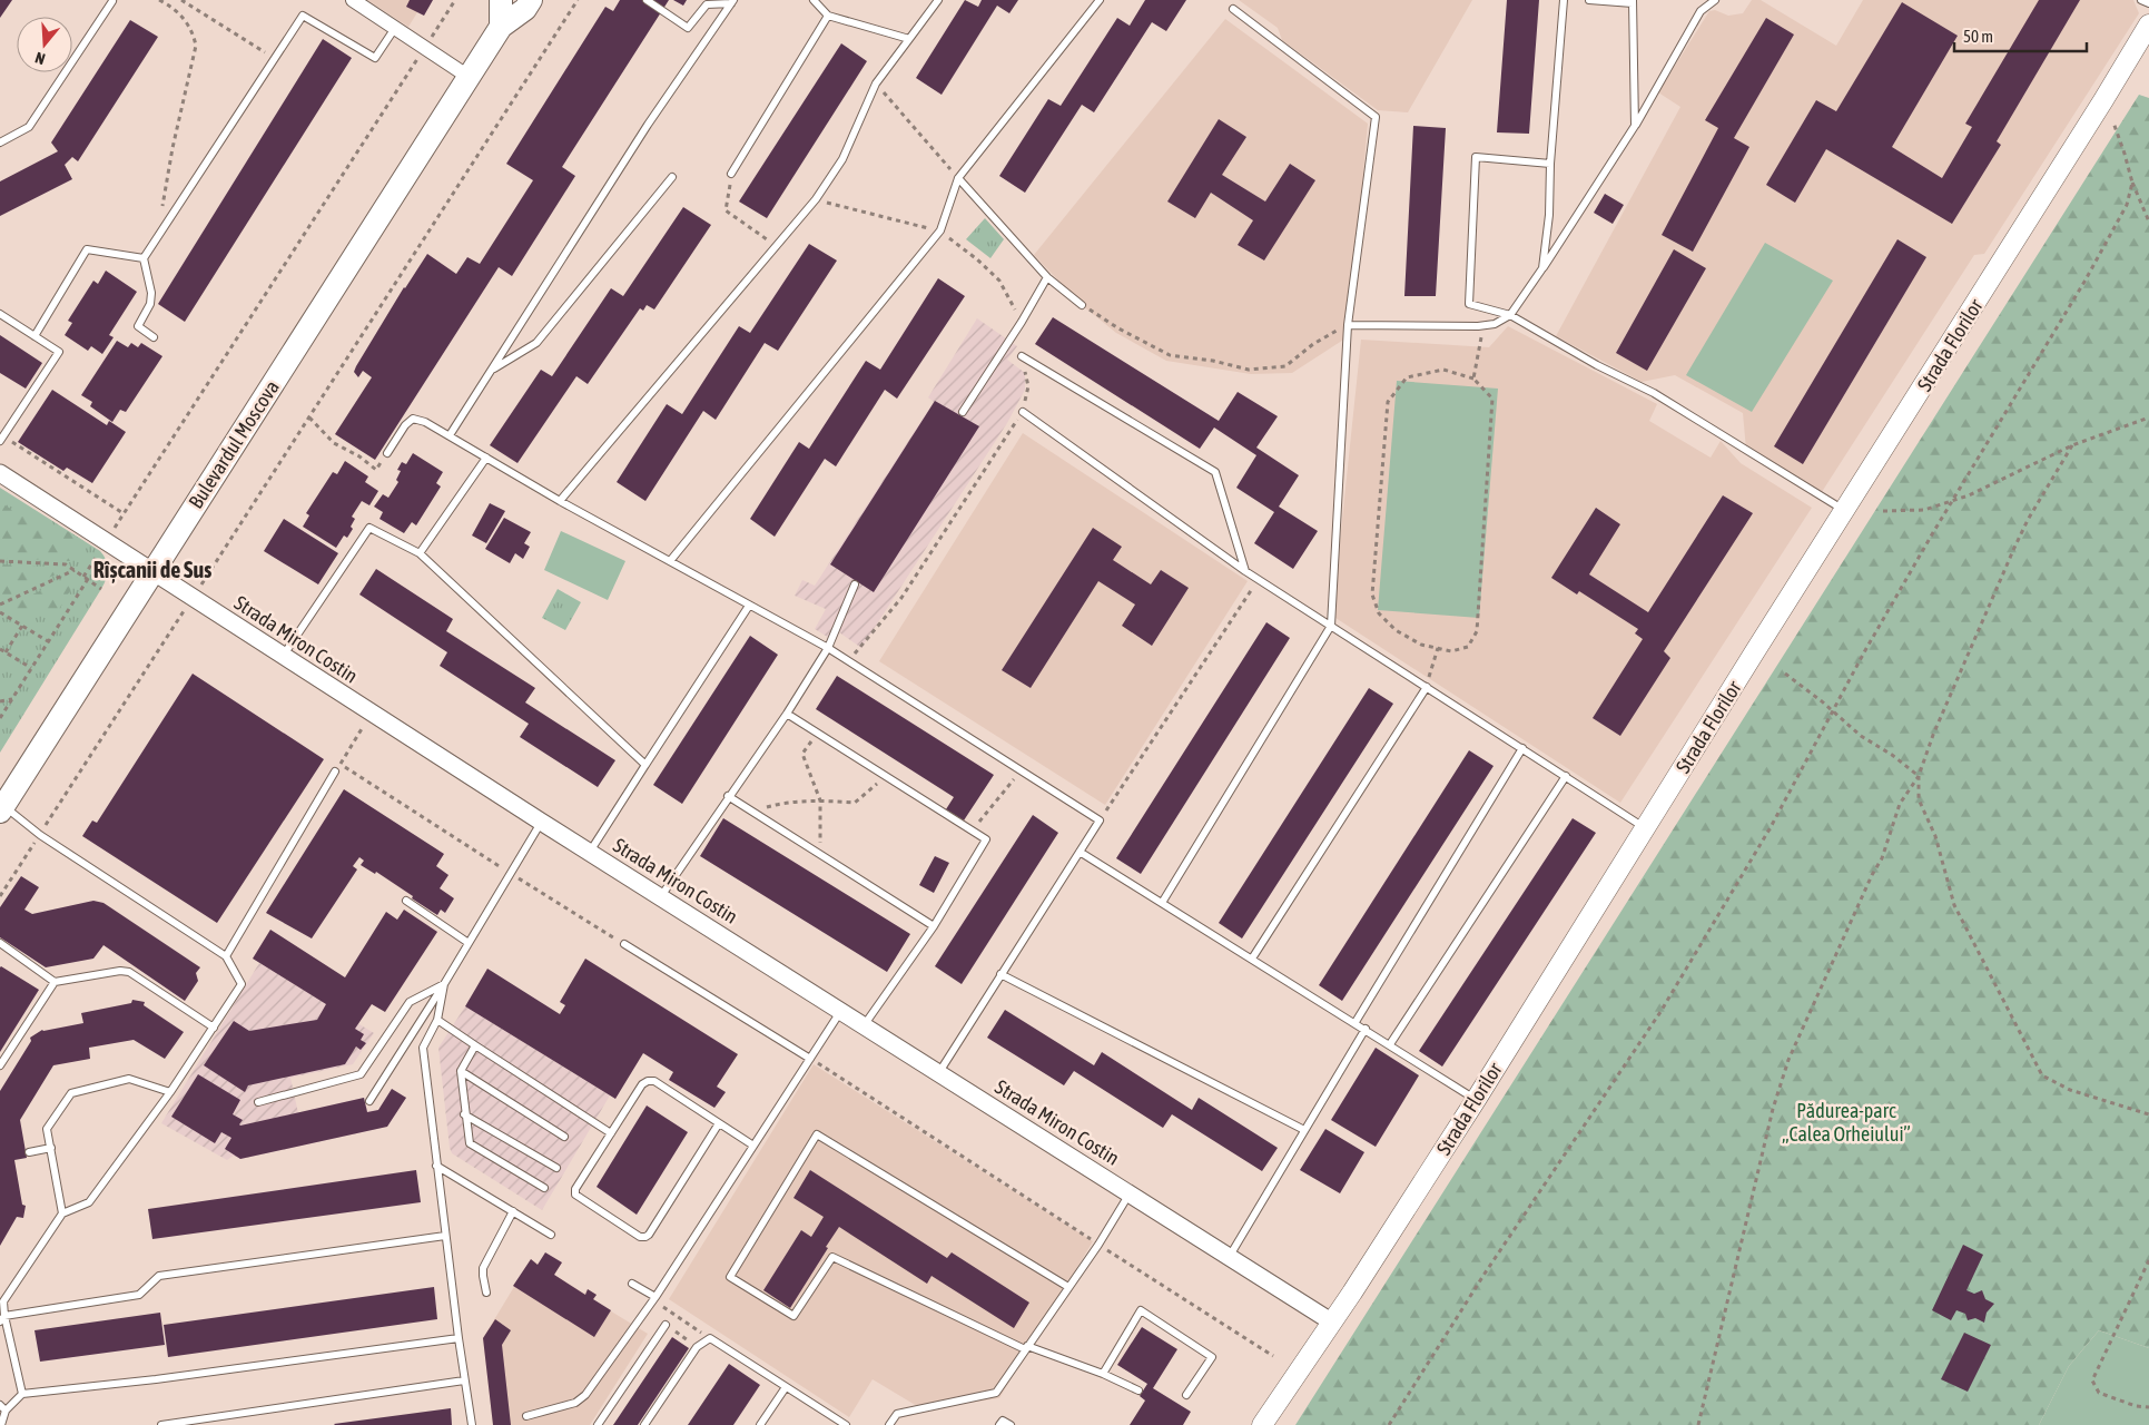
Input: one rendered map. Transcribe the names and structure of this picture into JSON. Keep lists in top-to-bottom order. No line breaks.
{"streets":{"main road":["Strada Florilor","Bulevardul Moscova"],"street":["Strada Miron Costin"]},"crossings":[["Strada Florilor","Strada Miron Costin"],["Bulevardul Moscova","Strada Miron Costin"]],"districts":["Rîșcanii de Sus"],"parks":["Pădurea-parc „Calea Orheiului”"],"scale_bar":"50 m","north":"bottom"}
